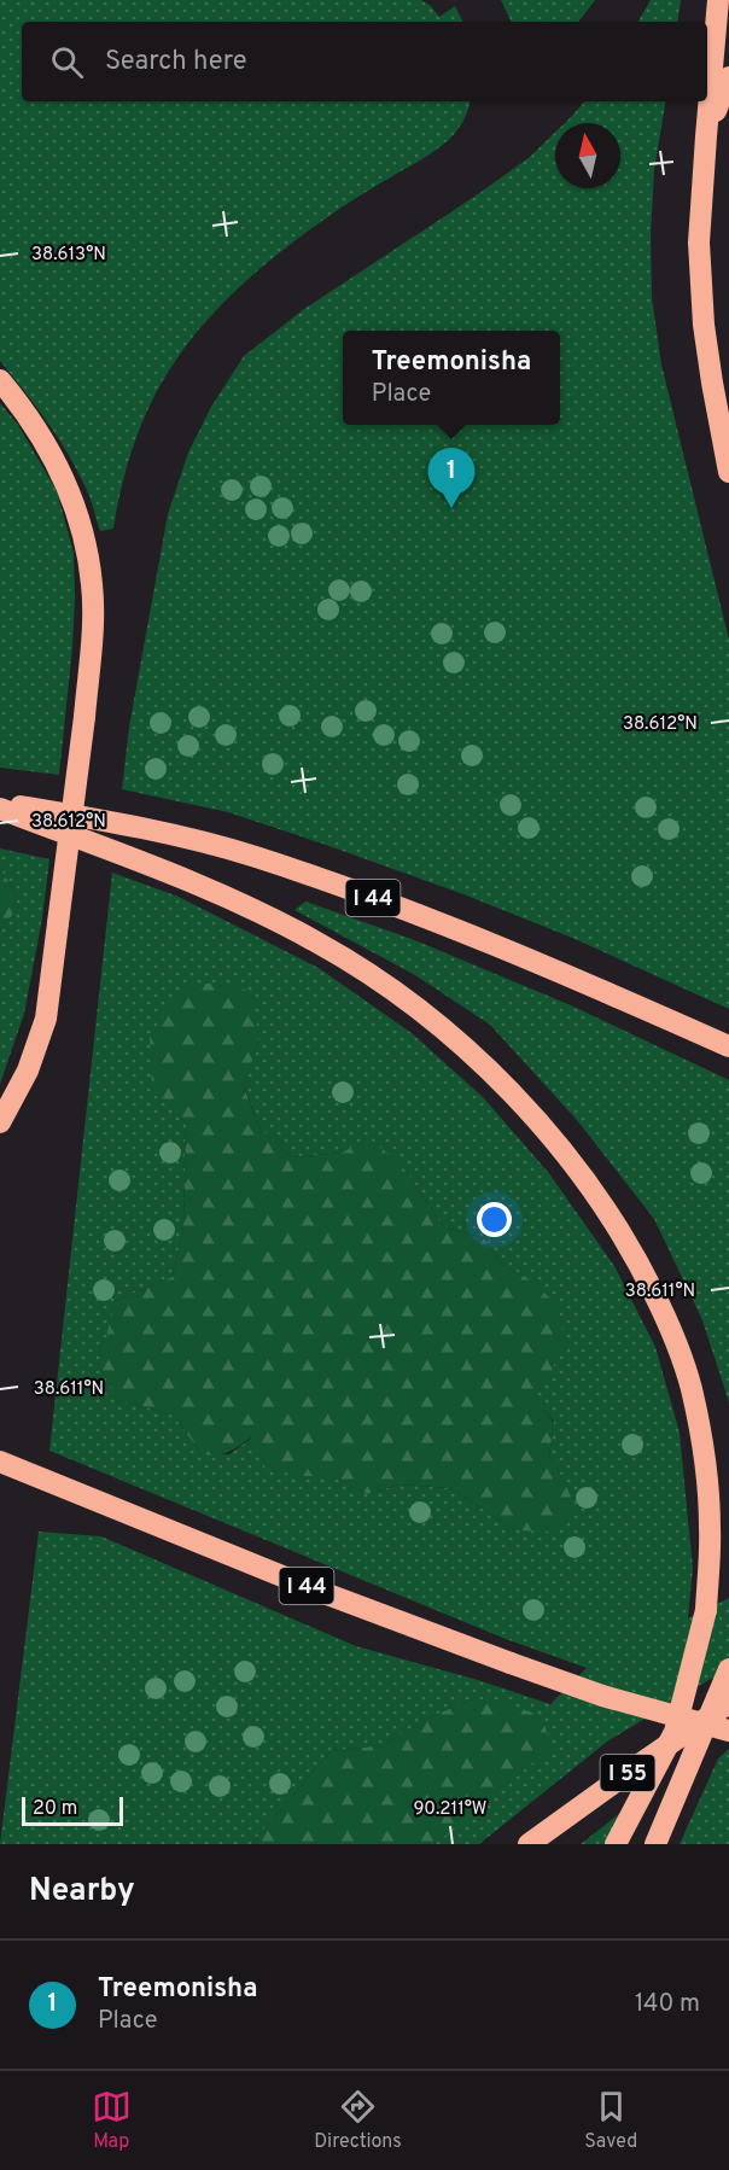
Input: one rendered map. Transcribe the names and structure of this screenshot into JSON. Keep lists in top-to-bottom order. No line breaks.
{"streets":{"highway":["I 44","I 55"]},"scale_bar":"20 m","north":"top","page":{"search":"Search here","popup":["Treemonisha","Place"],"pins":"1","scale":"20 m","heading":"Nearby","list":[{"mark":"1","name":"Treemonisha","note":"Place","value":"140 m"}],"nav":["Map","Directions","Saved"]},"coordinates":["38.613°N","38.612°N","38.611°N","90.211°W"]}
